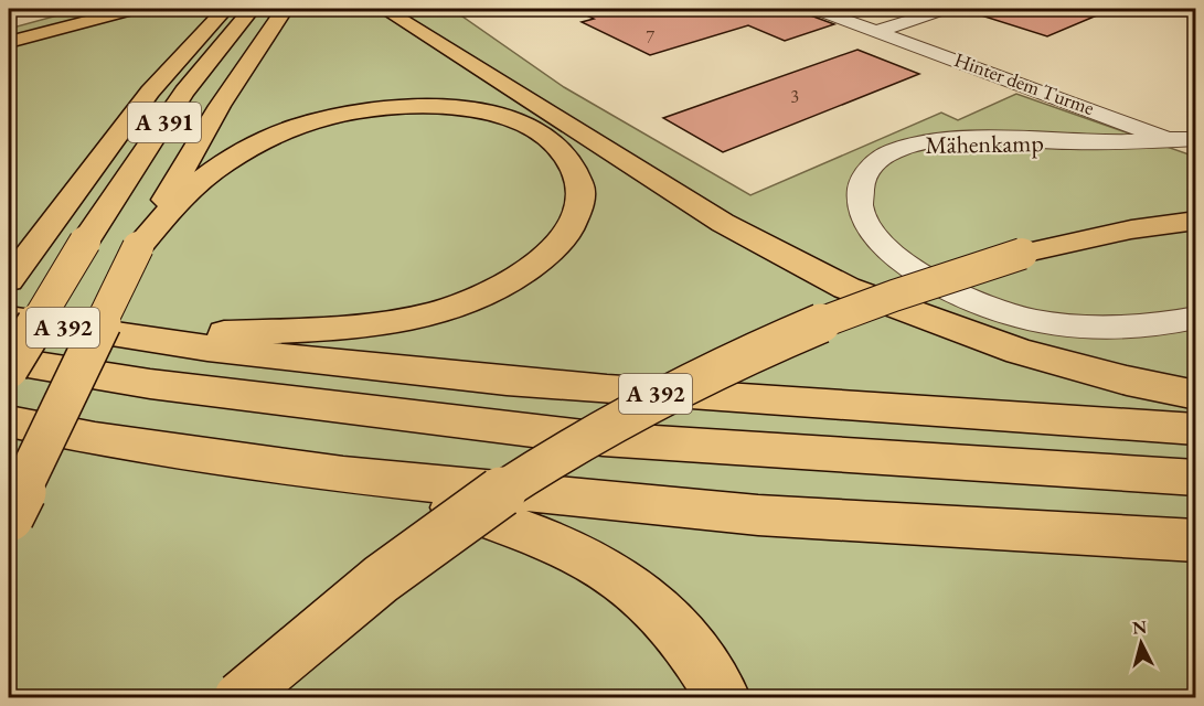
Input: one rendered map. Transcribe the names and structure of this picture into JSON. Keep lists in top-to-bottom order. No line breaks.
{"streets":{"highway":["A 391","A 392"],"street":["Hinter dem Turme","Mähenkamp"]},"crossings":[["Hinter dem Turme","Mähenkamp"]],"house_numbers":["7","3"],"north":"top"}
